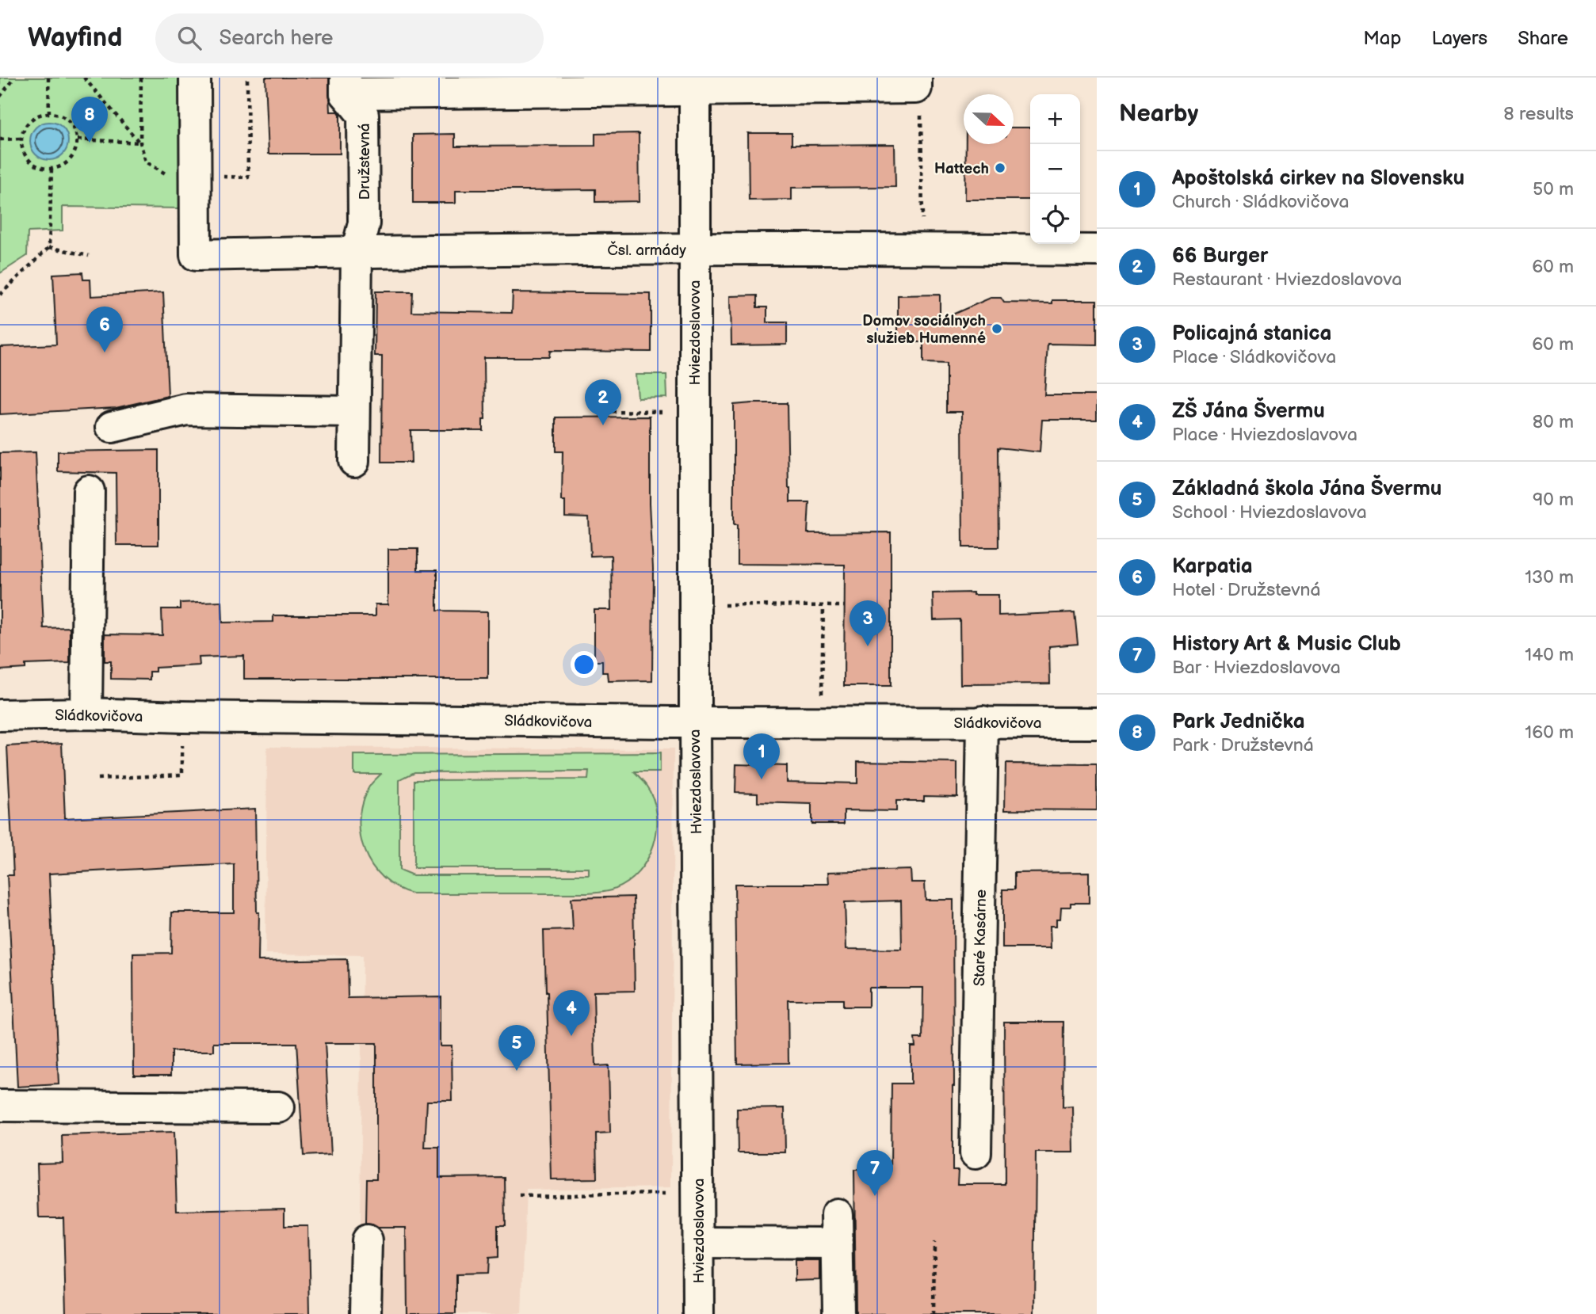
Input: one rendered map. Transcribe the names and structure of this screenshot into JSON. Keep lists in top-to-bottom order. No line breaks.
{"streets":{"street":["Družstevná","Čsl. armády","Hviezdoslavova","Sládkovičova","Staré Kasárne"]},"crossings":[["Družstevná","Čsl. armády"],["Čsl. armády","Hviezdoslavova"],["Hviezdoslavova","Sládkovičova"],["Sládkovičova","Staré Kasárne"]],"places":["Hattech","Domov sociálnych služieb Humenné"],"north":"right","page":{"header":"Wayfind","search":"Search here","nav":["Map","Layers","Share"],"heading":["Nearby","8 results"],"map_buttons":["+","−"],"pins":["8","6","2","3","1","4","5","7"],"list":[{"mark":"1","name":"Apoštolská cirkev na Slovensku","note":"Church · Sládkovičova","value":"50 m"},{"mark":"2","name":"66 Burger","note":"Restaurant · Hviezdoslavova","value":"60 m"},{"mark":"3","name":"Policajná stanica","note":"Place · Sládkovičova","value":"60 m"},{"mark":"4","name":"ZŠ Jána Švermu","note":"Place · Hviezdoslavova","value":"80 m"},{"mark":"5","name":"Základná škola Jána Švermu","note":"School · Hviezdoslavova","value":"90 m"},{"mark":"6","name":"Karpatia","note":"Hotel · Družstevná","value":"130 m"},{"mark":"7","name":"History Art & Music Club","note":"Bar · Hviezdoslavova","value":"140 m"},{"mark":"8","name":"Park Jednička","note":"Park · Družstevná","value":"160 m"}]}}
